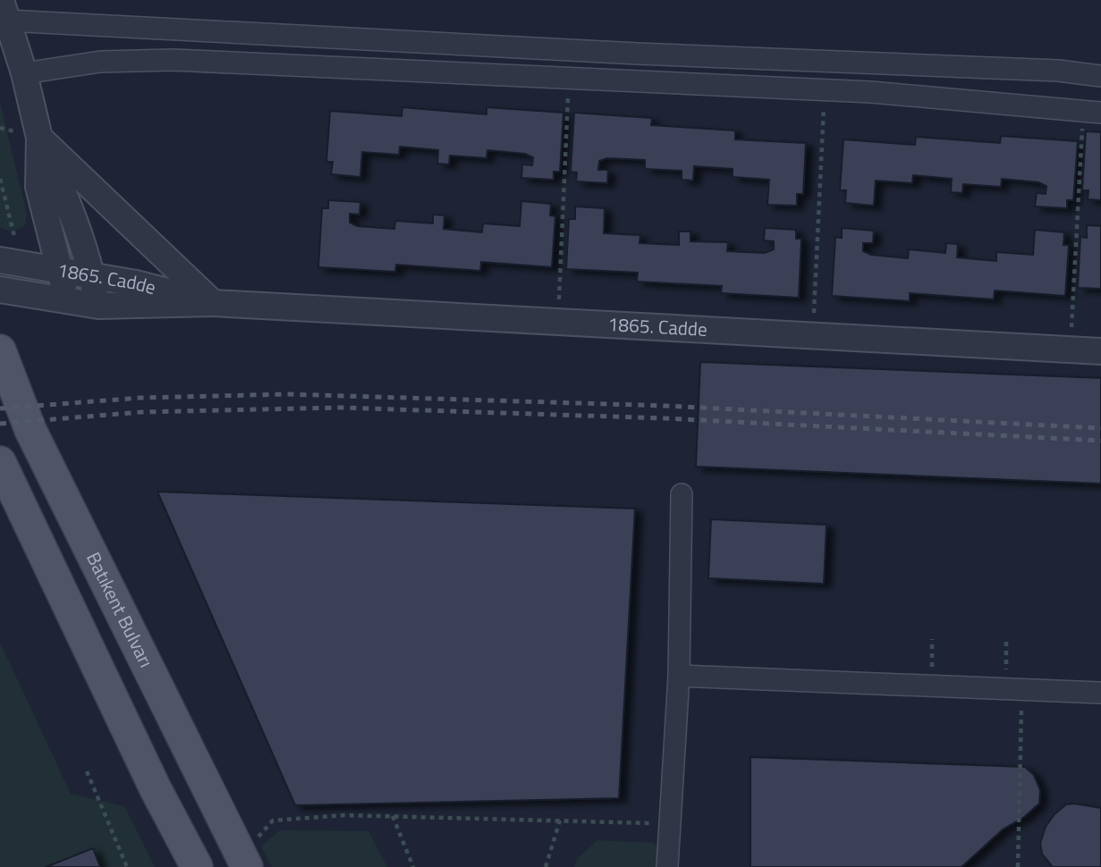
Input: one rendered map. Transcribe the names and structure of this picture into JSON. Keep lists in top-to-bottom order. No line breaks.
{"streets":{"main road":["Batıkent Bulvarı"],"street":["1865. Cadde"]}}
